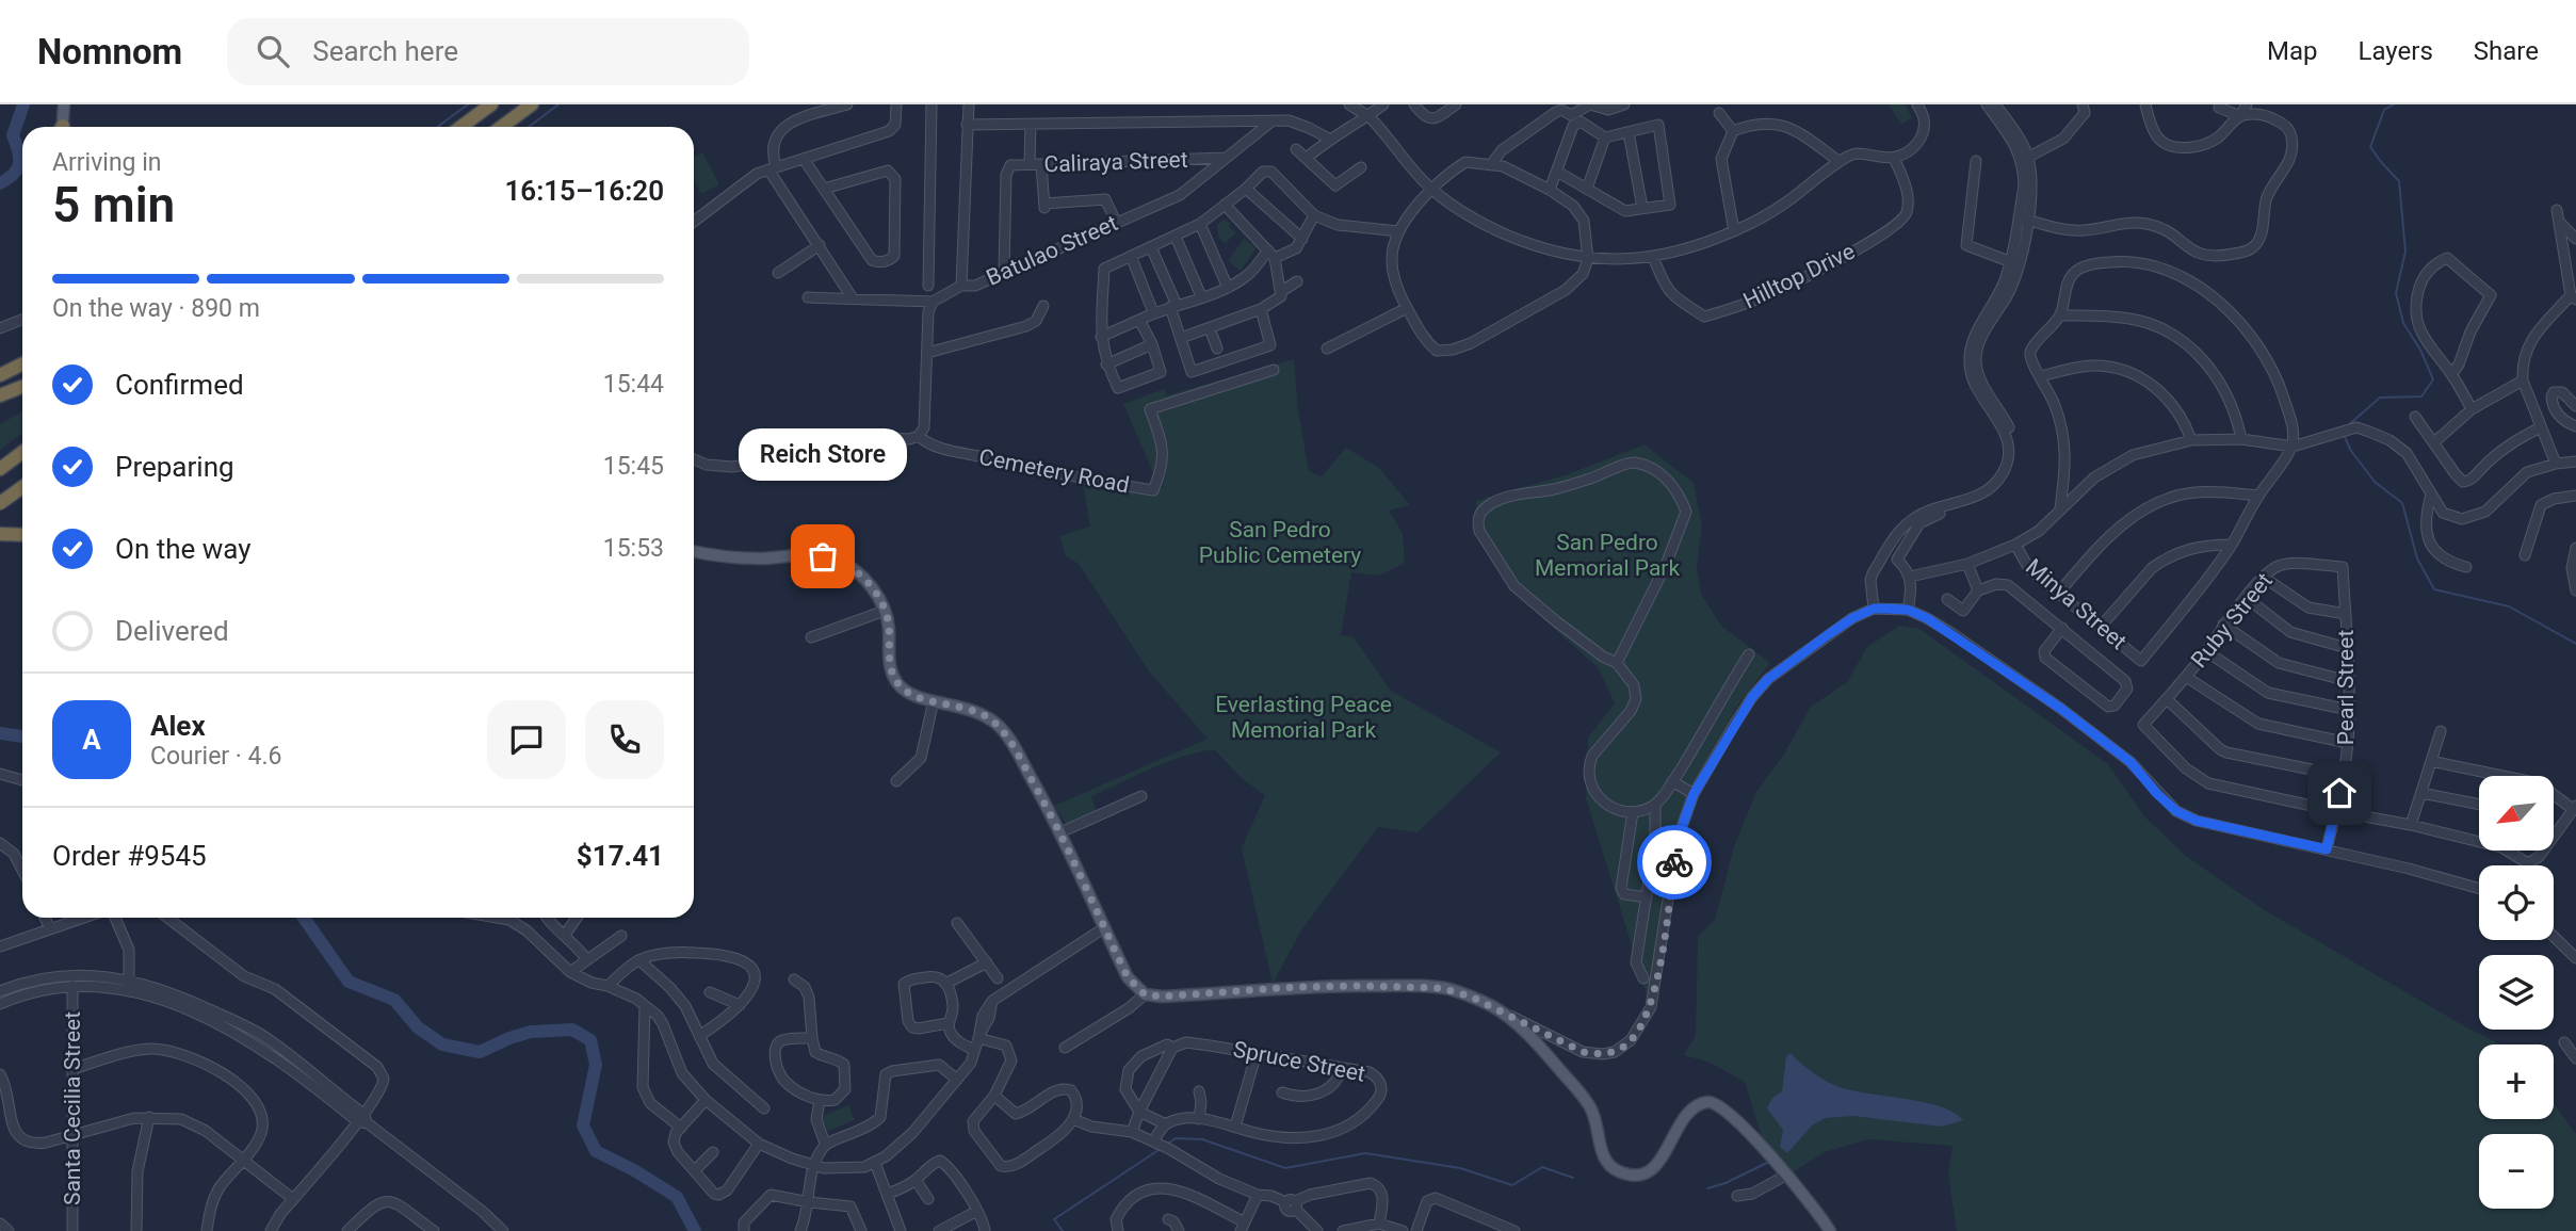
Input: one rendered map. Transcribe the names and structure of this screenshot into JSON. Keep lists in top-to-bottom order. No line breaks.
{"streets":{"street":["Caliraya Street","Batulao Street","Hilltop Drive","Cemetery Road","Minya Street","Ruby Street","Pearl Street","Spruce Street","Santa Cecilia Street"]},"crossings":[["Caliraya Street","Batulao Street"],["Ruby Street","Pearl Street"]],"parks":["San Pedro Public Cemetery","San Pedro Memorial Park","Everlasting Peace Memorial Park"],"places":["Reich Store"],"north":"bottom left","page":{"header":"Nomnom","search":"Search here","nav":["Map","Layers","Share"],"heading":["5 min","Arriving in","16:15–16:20"],"panel":["Alex","Courier · 4.6","Order #9545","$17.41"],"bar":"On the way · 890 m","list":[["Confirmed","15:44"],["Preparing","15:45"],["On the way","15:53"],"Delivered"],"bubble":"Reich Store","round":"A","map_buttons":["+","−"]}}
